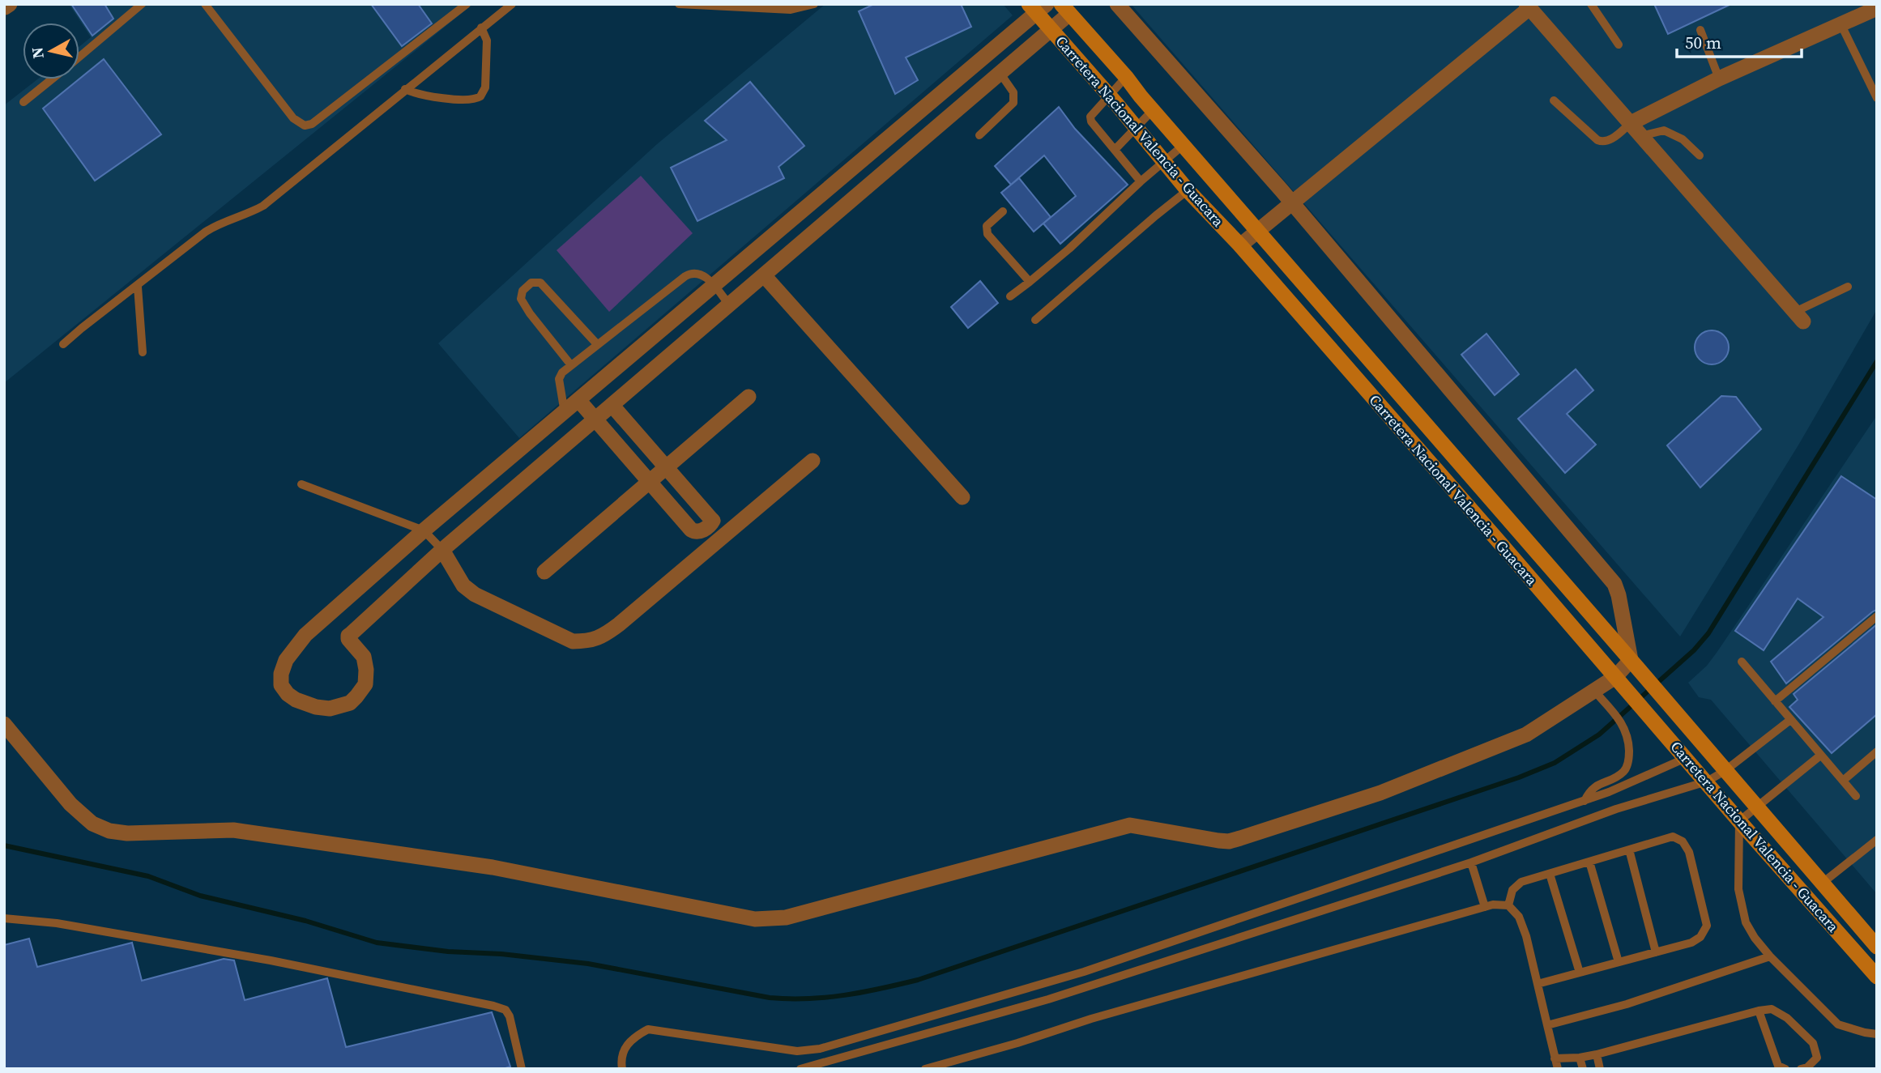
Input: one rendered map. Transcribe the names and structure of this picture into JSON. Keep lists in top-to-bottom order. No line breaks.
{"streets":{"main road":["Carretera Nacional Valencia - Guacara"]},"scale_bar":"50 m","north":"left"}
